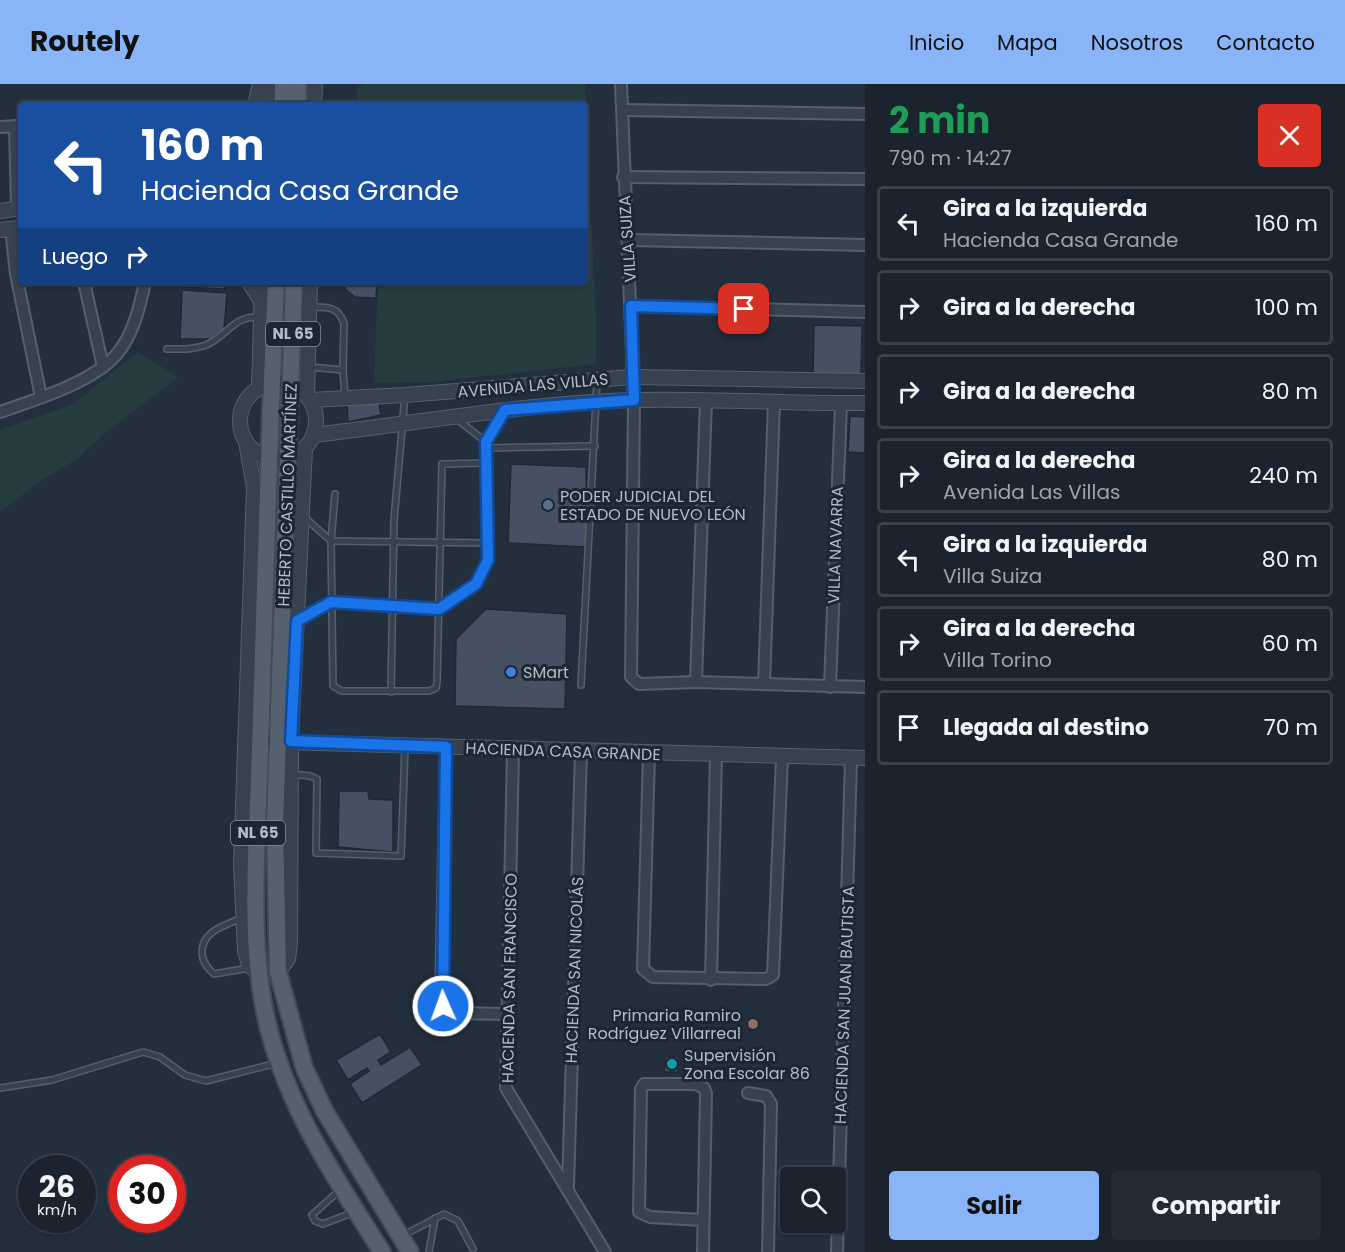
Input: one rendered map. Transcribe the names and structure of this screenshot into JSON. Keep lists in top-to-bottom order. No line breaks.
{"streets":{"main road":["NL 65","HEBERTO CASTILLO MARTÍNEZ"],"street":["VILLA SUIZA","AVENIDA LAS VILLAS","VILLA NAVARRA","HACIENDA CASA GRANDE","HACIENDA SAN NICOLÁS","HACIENDA SAN FRANCISCO","HACIENDA SAN JUAN BAUTISTA"]},"crossings":[["VILLA SUIZA","AVENIDA LAS VILLAS"],["AVENIDA LAS VILLAS","VILLA NAVARRA"],["HEBERTO CASTILLO MARTÍNEZ","HACIENDA CASA GRANDE"],["HACIENDA CASA GRANDE","HACIENDA SAN NICOLÁS"],["HACIENDA CASA GRANDE","HACIENDA SAN FRANCISCO"],["HACIENDA CASA GRANDE","HACIENDA SAN JUAN BAUTISTA"],["HACIENDA SAN NICOLÁS","HACIENDA SAN FRANCISCO"]],"places":["PODER JUDICIAL DEL ESTADO DE NUEVO LEÓN","SMart","Primaria Ramiro Rodríguez Villarreal","Supervisión Zona Escolar 86"],"page":{"header":"Routely","nav":["Inicio","Mapa","Nosotros","Contacto"],"heading":["2 min","790 m · 14:27"],"turn":["160 m","Hacienda Casa Grande"],"list":[{"name":"Gira a la izquierda","note":"Hacienda Casa Grande","value":"160 m"},{"name":"Gira a la derecha","value":"100 m"},{"name":"Gira a la derecha","value":"80 m"},{"name":"Gira a la derecha","note":"Avenida Las Villas","value":"240 m"},{"name":"Gira a la izquierda","note":"Villa Suiza","value":"80 m"},{"name":"Gira a la derecha","note":"Villa Torino","value":"60 m"},{"name":"Llegada al destino","value":"70 m"}],"then":"Luego","speed":"26 km/h","limit":"30","buttons":["Salir","Compartir"]}}
